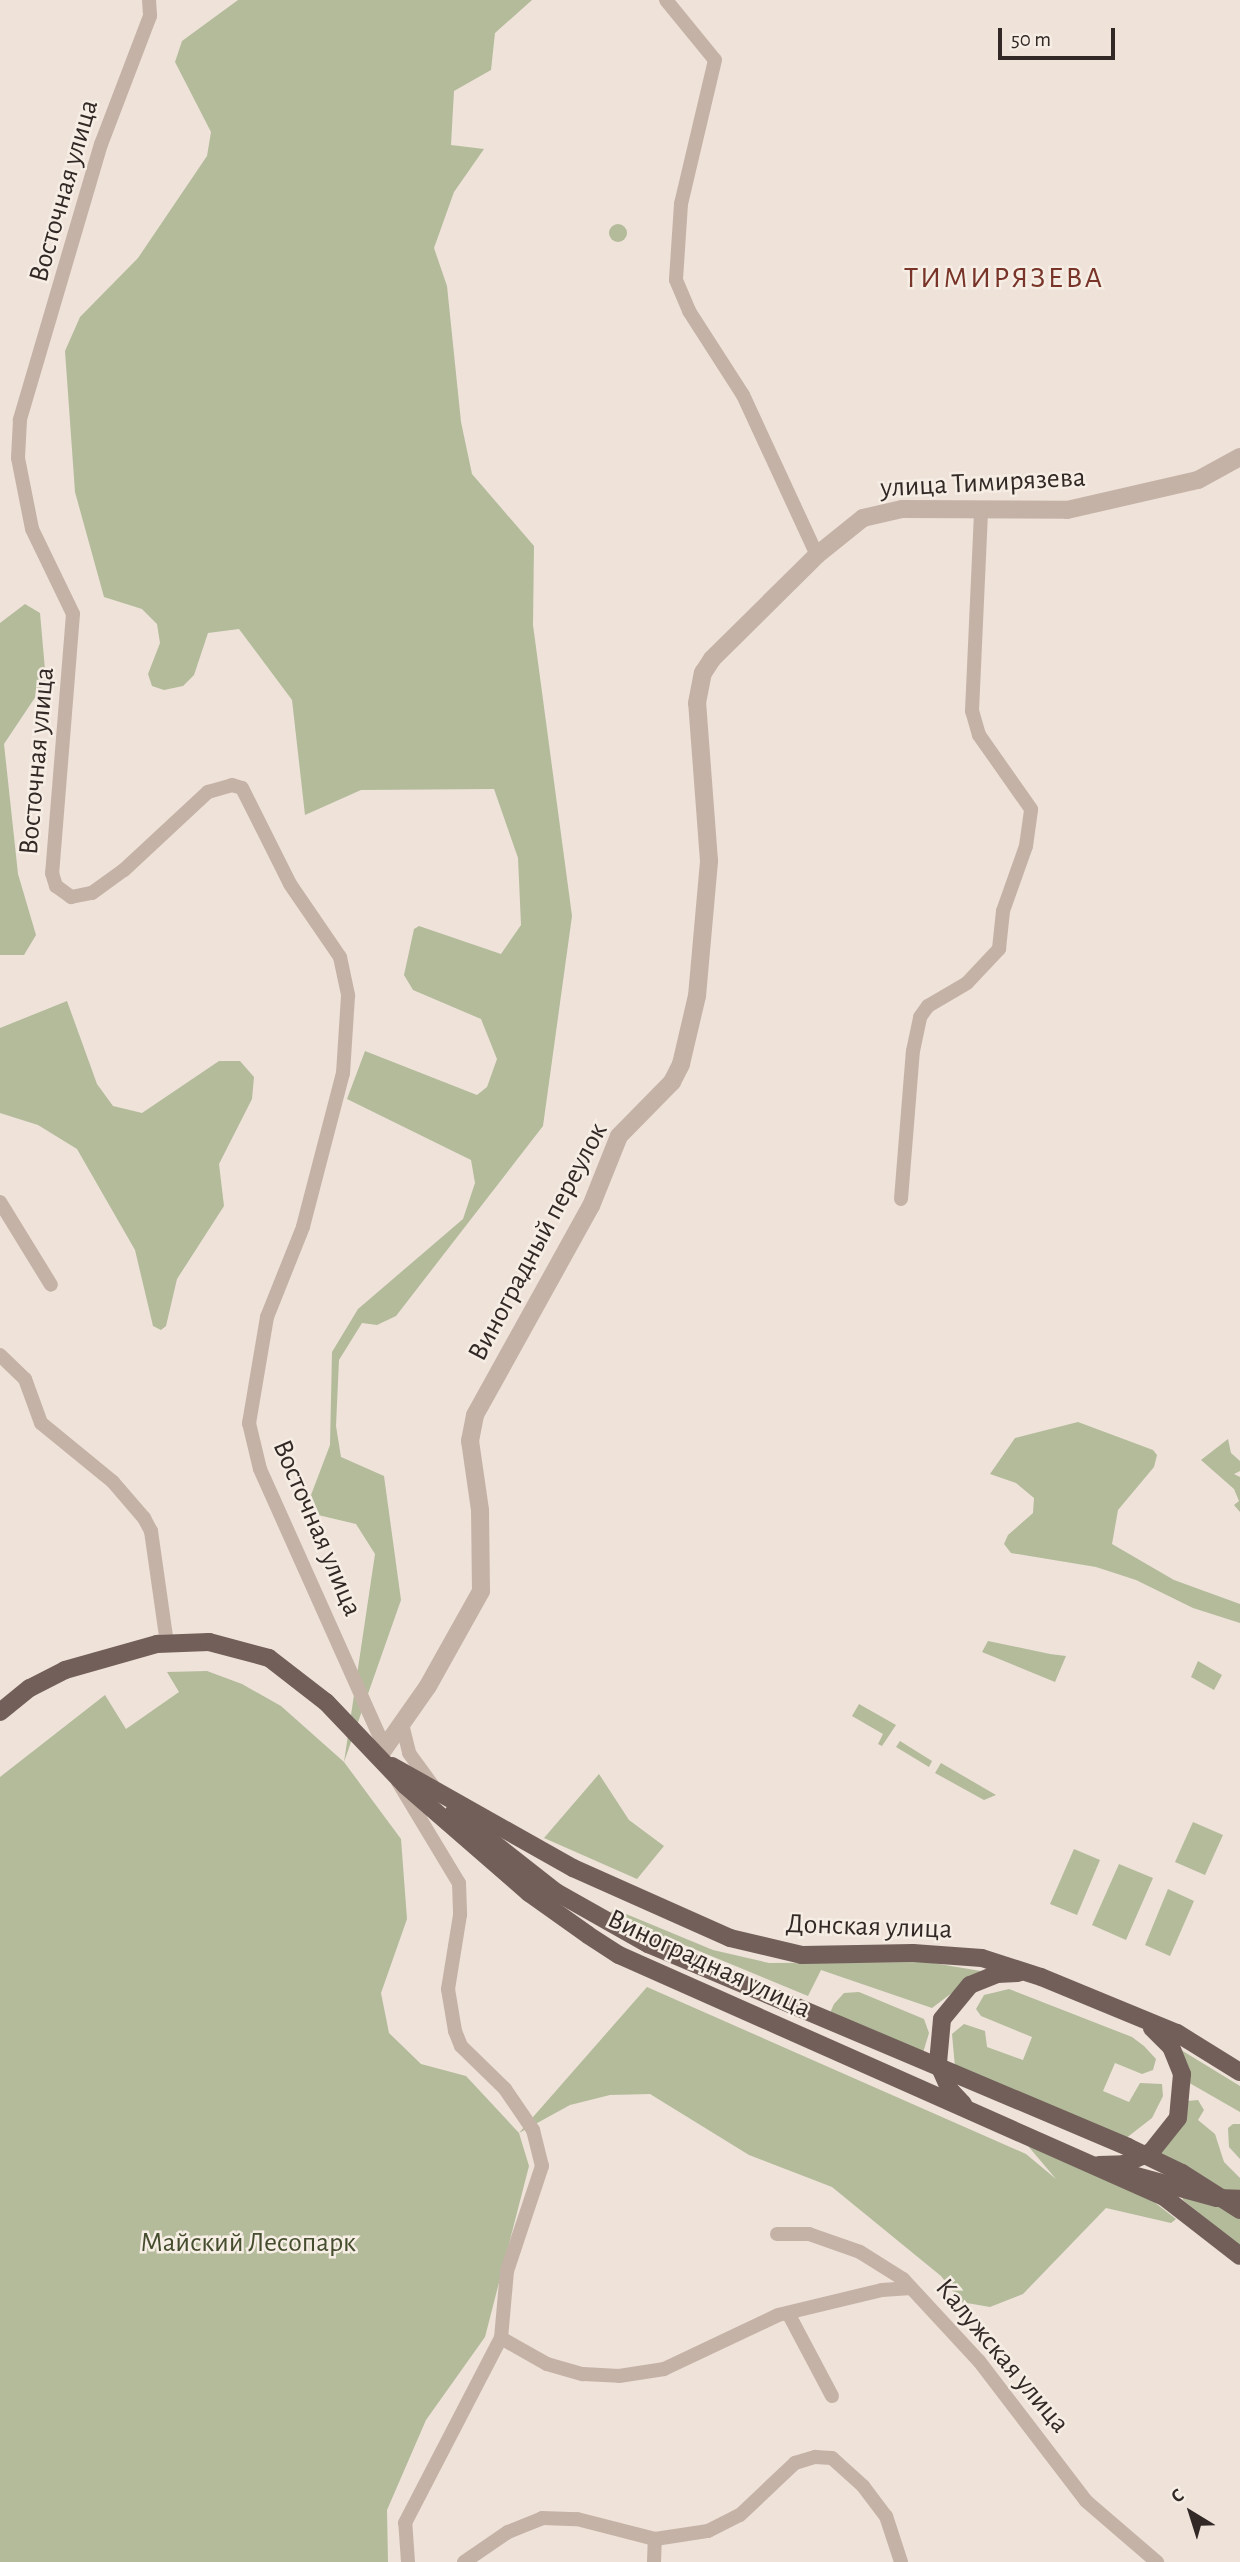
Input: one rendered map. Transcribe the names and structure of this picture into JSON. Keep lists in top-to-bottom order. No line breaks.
{"streets":{"main road":["Донская улица","Виноградная улица"],"street":["Восточная улица","улица Тимирязева","Виноградный переулок","Калужская улица"]},"crossings":[["Восточная улица","Виноградный переулок"],["Восточная улица","Донская улица"],["Восточная улица","Виноградная улица"],["улица Тимирязева","Виноградный переулок"],["Виноградный переулок","Донская улица"],["Виноградный переулок","Виноградная улица"],["Донская улица","Виноградная улица"]],"districts":["ТИМИРЯЗЕВА"],"parks":["Майский Лесопарк"],"scale_bar":"50 m","north":"top left"}
